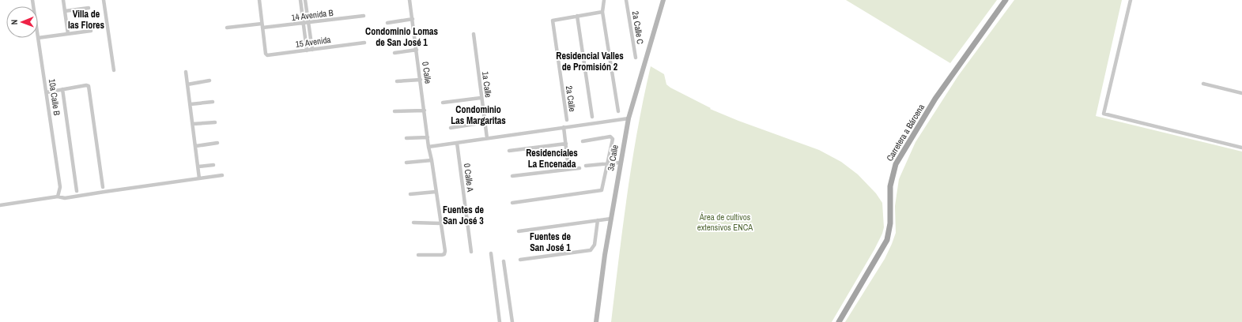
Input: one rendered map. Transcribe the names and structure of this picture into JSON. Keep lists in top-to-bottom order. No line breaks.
{"streets":{"main road":["Carretera a Bárcena","3a Calle"],"street":["14 Avenida B","2a Calle C","15 Avenida","0 Calle","1a Calle","10a Calle B","2a Calle","0 Calle A"]},"crossings":[["14 Avenida B","15 Avenida"]],"districts":["Villa de las Flores","Condominio Lomas de San José 1","Residencial Valles de Promisión 2","Condominio Las Margaritas","Residenciales La Encenada","Fuentes de San José 3","Fuentes de San José 1"],"parks":["Área de cultivos extensivos ENCA"],"north":"left"}
